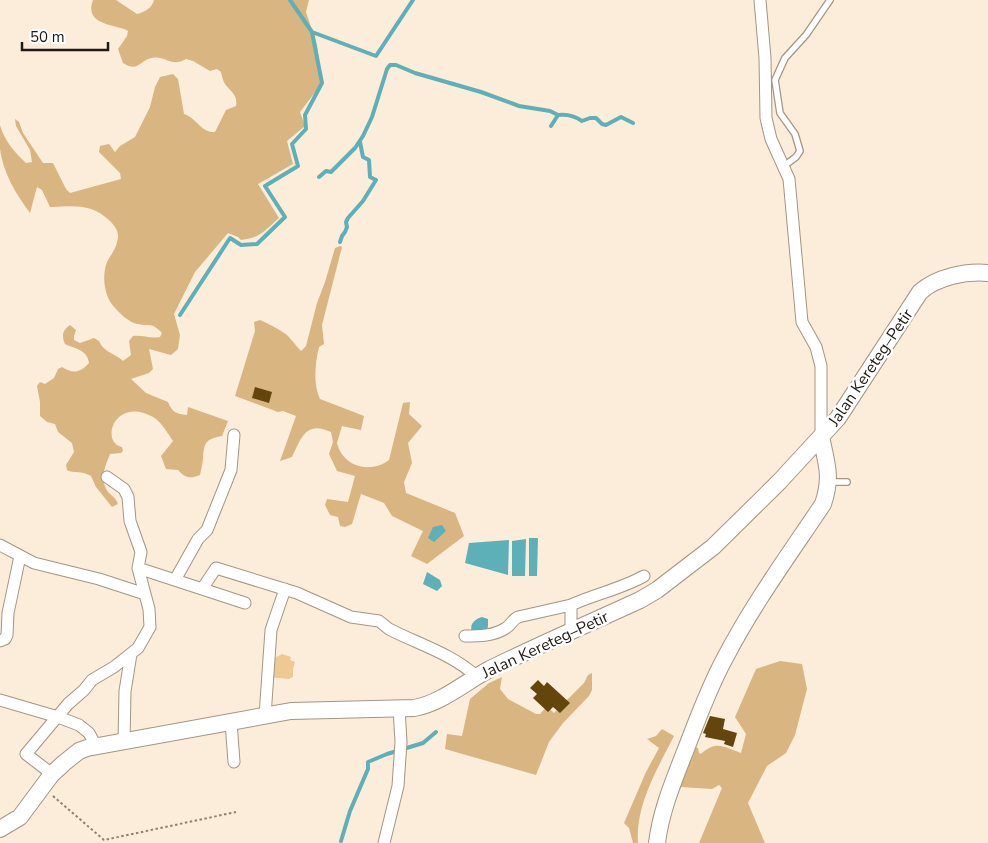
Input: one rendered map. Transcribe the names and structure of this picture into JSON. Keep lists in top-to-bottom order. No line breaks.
{"streets":{"street":["Jalan Kereteg–Petir"]},"scale_bar":"50 m"}
